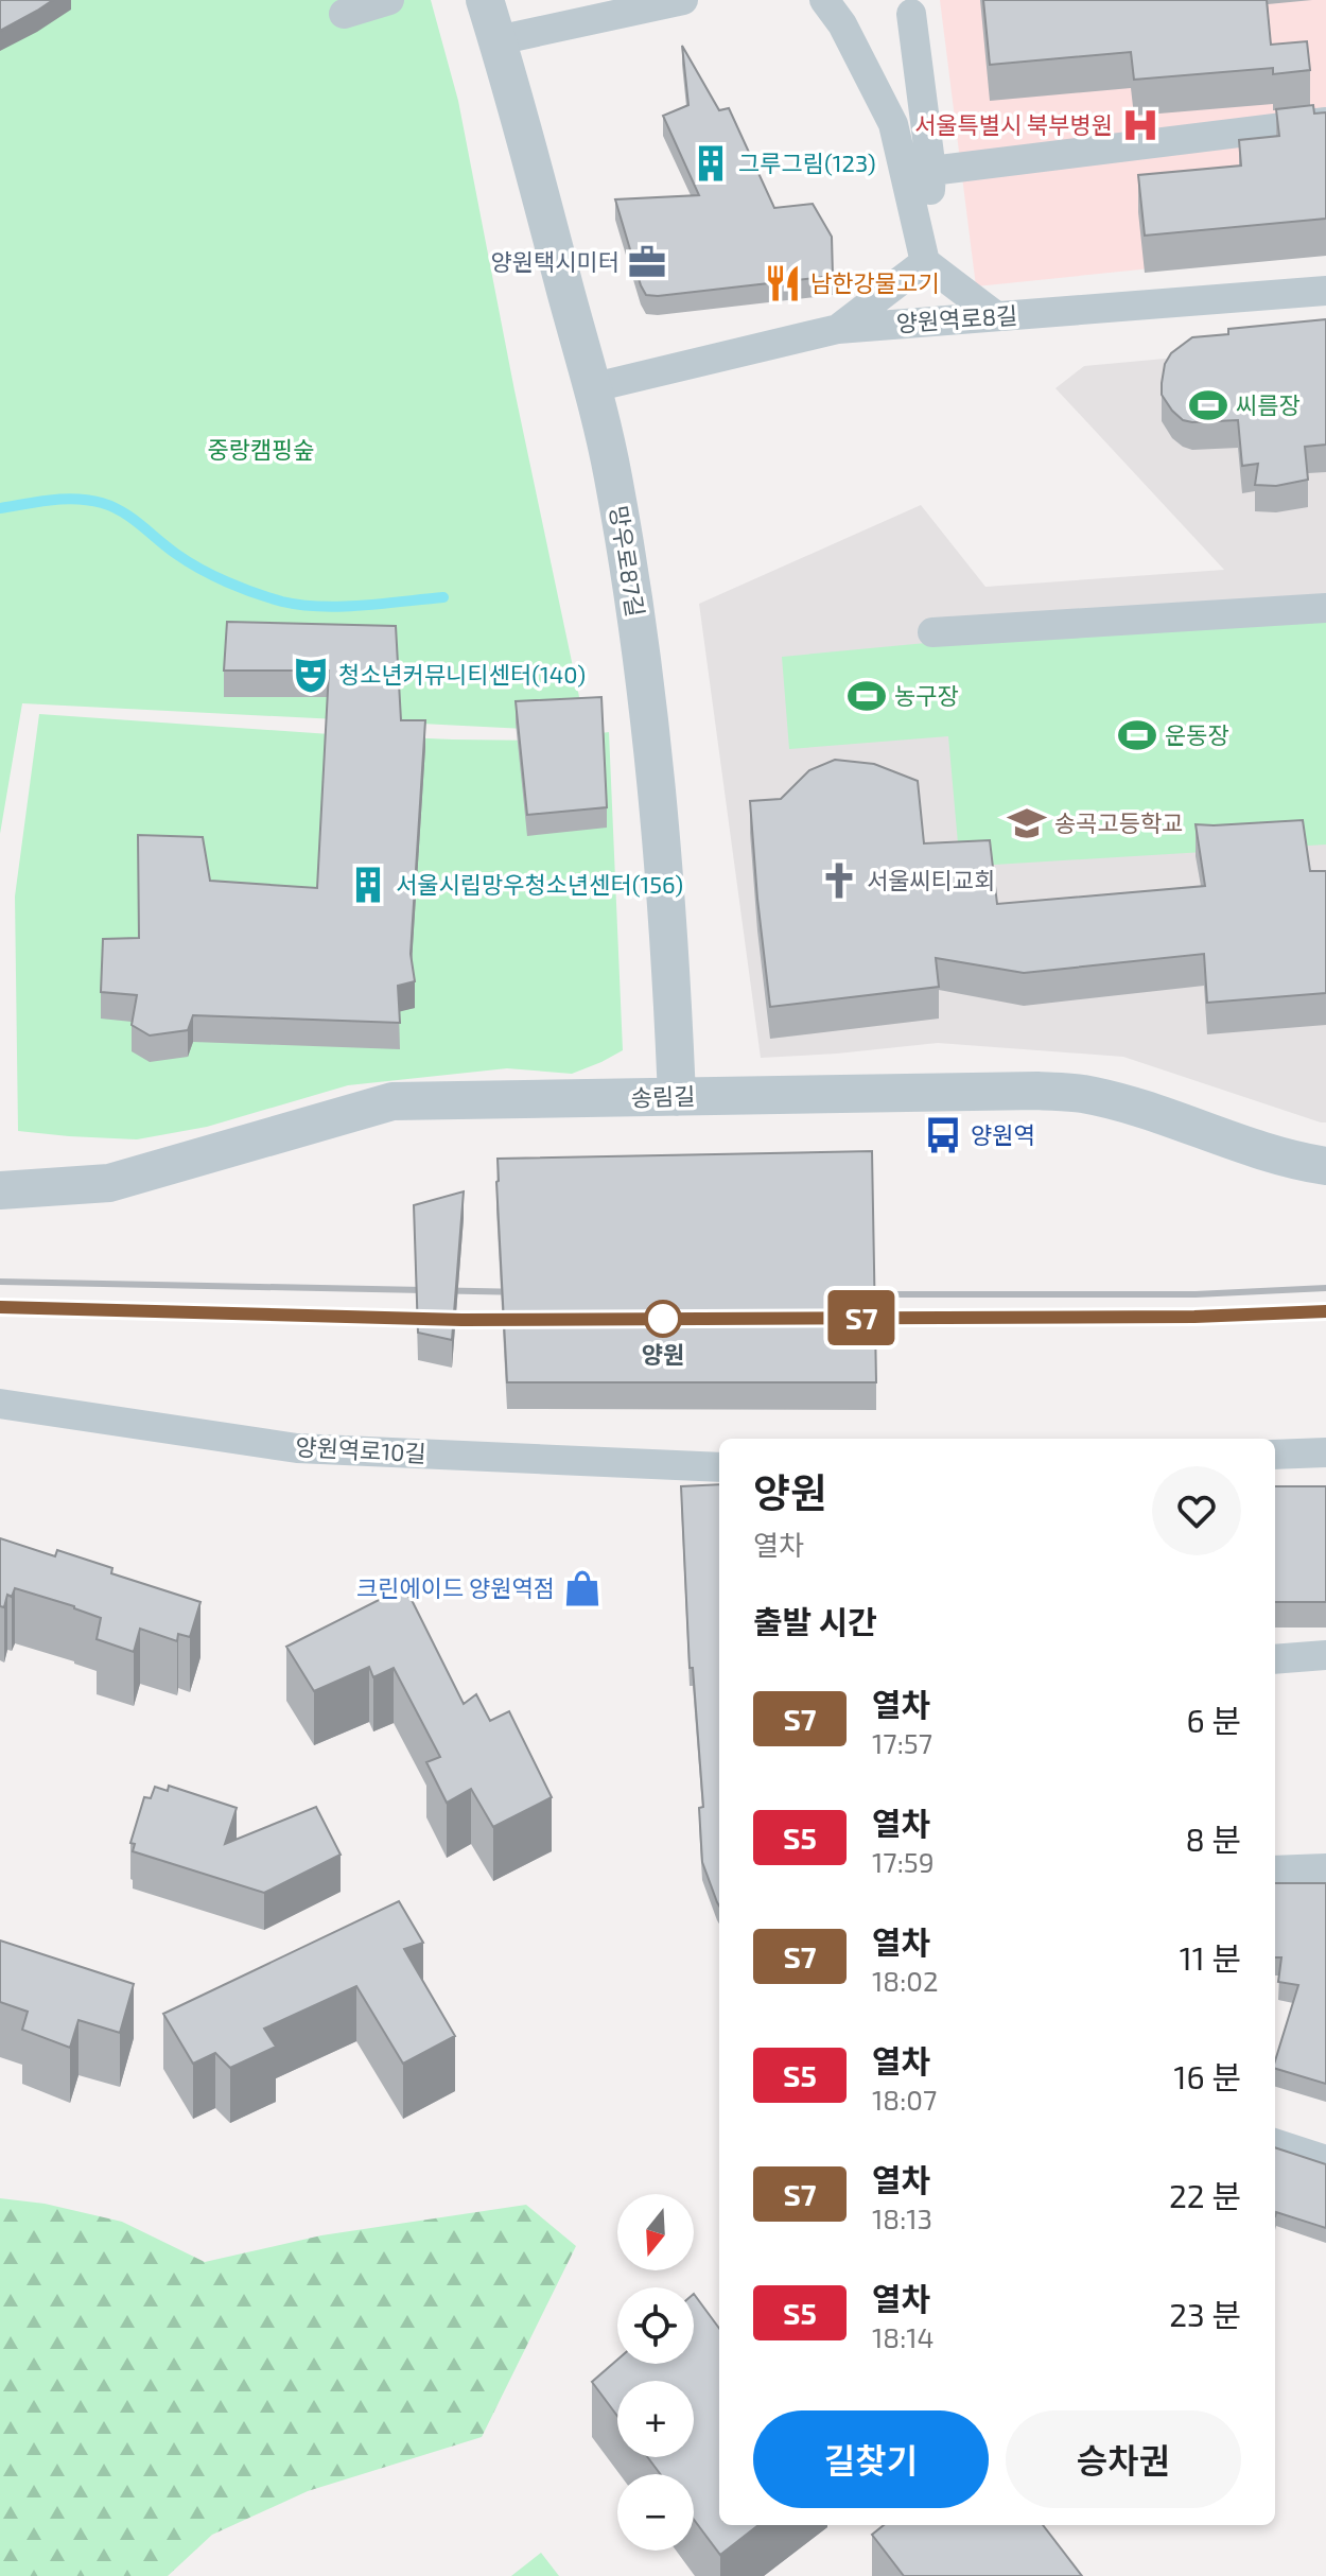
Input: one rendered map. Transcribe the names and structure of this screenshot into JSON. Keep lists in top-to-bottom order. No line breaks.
{"streets":{"street":["양원역로8길","망우로87길","송림길","양원역로10길"]},"crossings":[["양원역로8길","망우로87길"],["망우로87길","송림길"]],"parks":["중랑캠핑숲"],"places":{"hospital":["서울특별시 북부병원"],"building":["그루그림(123)","서울시립망우청소년센터(156)"],"office":["양원택시미터"],"restaurant":["남한강물고기"],"sports":["씨름장","농구장","운동장"],"theatre":["청소년커뮤니티센터(140)"],"school or university":["송곡고등학교"],"church":["서울씨티교회"],"bus stop":["양원역"],"other":["양원"],"shop":["크린에이드 양원역점"]},"north":"bottom","page":{"on_map":"S7","heading":[["양원","열차"],"출발 시간"],"list":[{"mark":"S7","name":"열차","note":"17:57","value":"6 분"},{"mark":"S5","name":"열차","note":"17:59","value":"8 분"},{"mark":"S7","name":"열차","note":"18:02","value":"11 분"},{"mark":"S5","name":"열차","note":"18:07","value":"16 분"},{"mark":"S7","name":"열차","note":"18:13","value":"22 분"},{"mark":"S5","name":"열차","note":"18:14","value":"23 분"}],"map_buttons":["+","−"],"buttons":["길찾기","승차권"]}}
